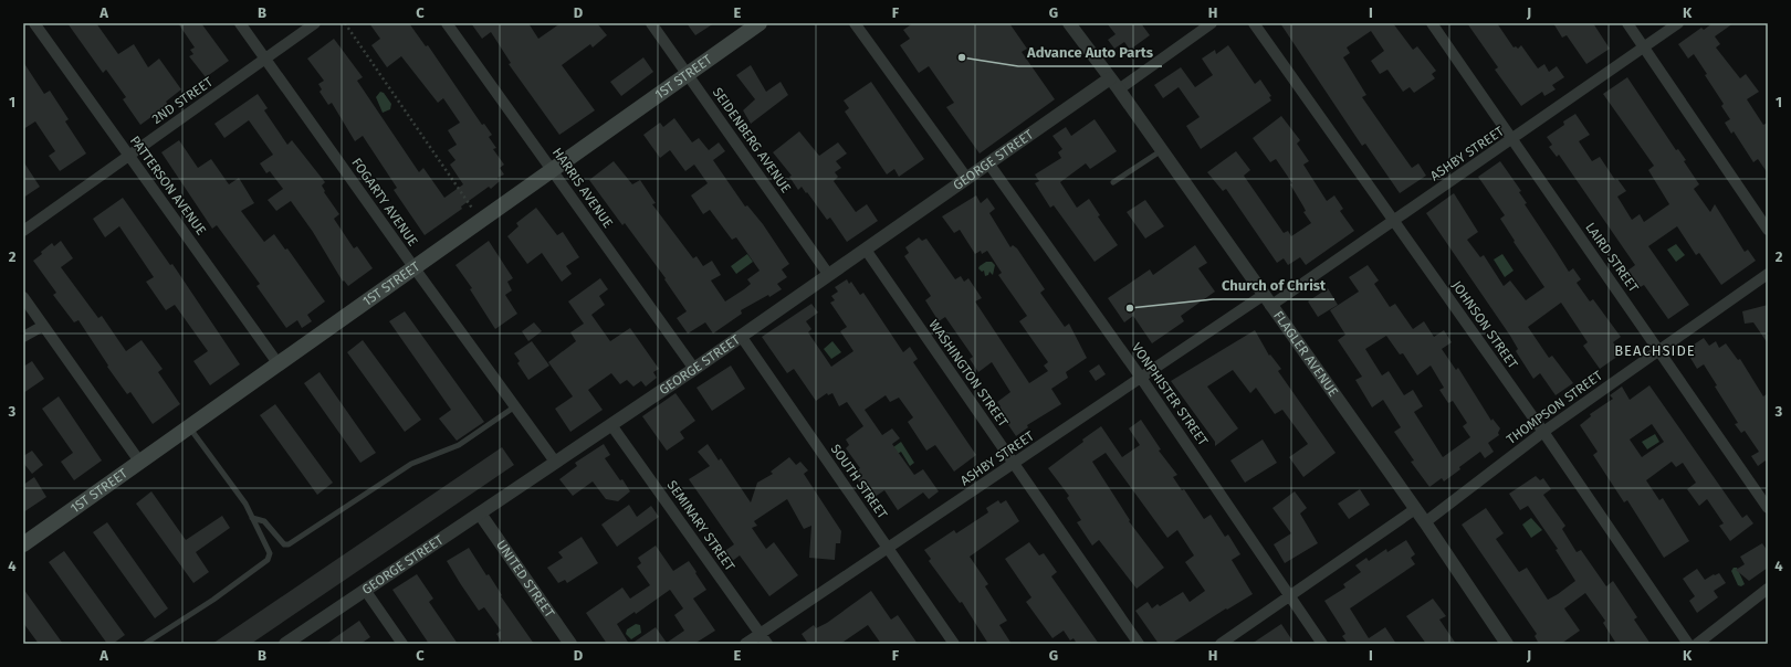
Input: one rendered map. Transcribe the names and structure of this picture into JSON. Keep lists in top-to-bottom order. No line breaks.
{"streets":{"main road":["1ST STREET"],"street":["2ND STREET","SEIDENBERG AVENUE","ASHBY STREET","GEORGE STREET","PATTERSON AVENUE","HARRIS AVENUE","FOGARTY AVENUE","LAIRD STREET","JOHNSON STREET","FLAGLER AVENUE","WASHINGTON STREET","VONPHISTER STREET","THOMPSON STREET","SOUTH STREET","SEMINARY STREET","UNITED STREET"]},"crossings":[["1ST STREET","SEIDENBERG AVENUE"],["1ST STREET","PATTERSON AVENUE"],["1ST STREET","HARRIS AVENUE"],["1ST STREET","FOGARTY AVENUE"],["2ND STREET","PATTERSON AVENUE"],["2ND STREET","FOGARTY AVENUE"],["SEIDENBERG AVENUE","GEORGE STREET"],["ASHBY STREET","LAIRD STREET"],["ASHBY STREET","JOHNSON STREET"],["ASHBY STREET","FLAGLER AVENUE"],["ASHBY STREET","WASHINGTON STREET"],["ASHBY STREET","VONPHISTER STREET"],["ASHBY STREET","SOUTH STREET"],["ASHBY STREET","SEMINARY STREET"],["GEORGE STREET","HARRIS AVENUE"],["GEORGE STREET","FOGARTY AVENUE"],["GEORGE STREET","FLAGLER AVENUE"],["GEORGE STREET","WASHINGTON STREET"],["GEORGE STREET","VONPHISTER STREET"],["GEORGE STREET","SOUTH STREET"],["GEORGE STREET","SEMINARY STREET"],["GEORGE STREET","UNITED STREET"],["LAIRD STREET","THOMPSON STREET"],["JOHNSON STREET","THOMPSON STREET"],["FLAGLER AVENUE","THOMPSON STREET"]],"districts":["BEACHSIDE"],"places":["Advance Auto Parts","Church of Christ"],"grid":{"columns":["A","B","C","D","E","F","G","H","I","J","K"],"rows":["1","2","3","4"]}}
